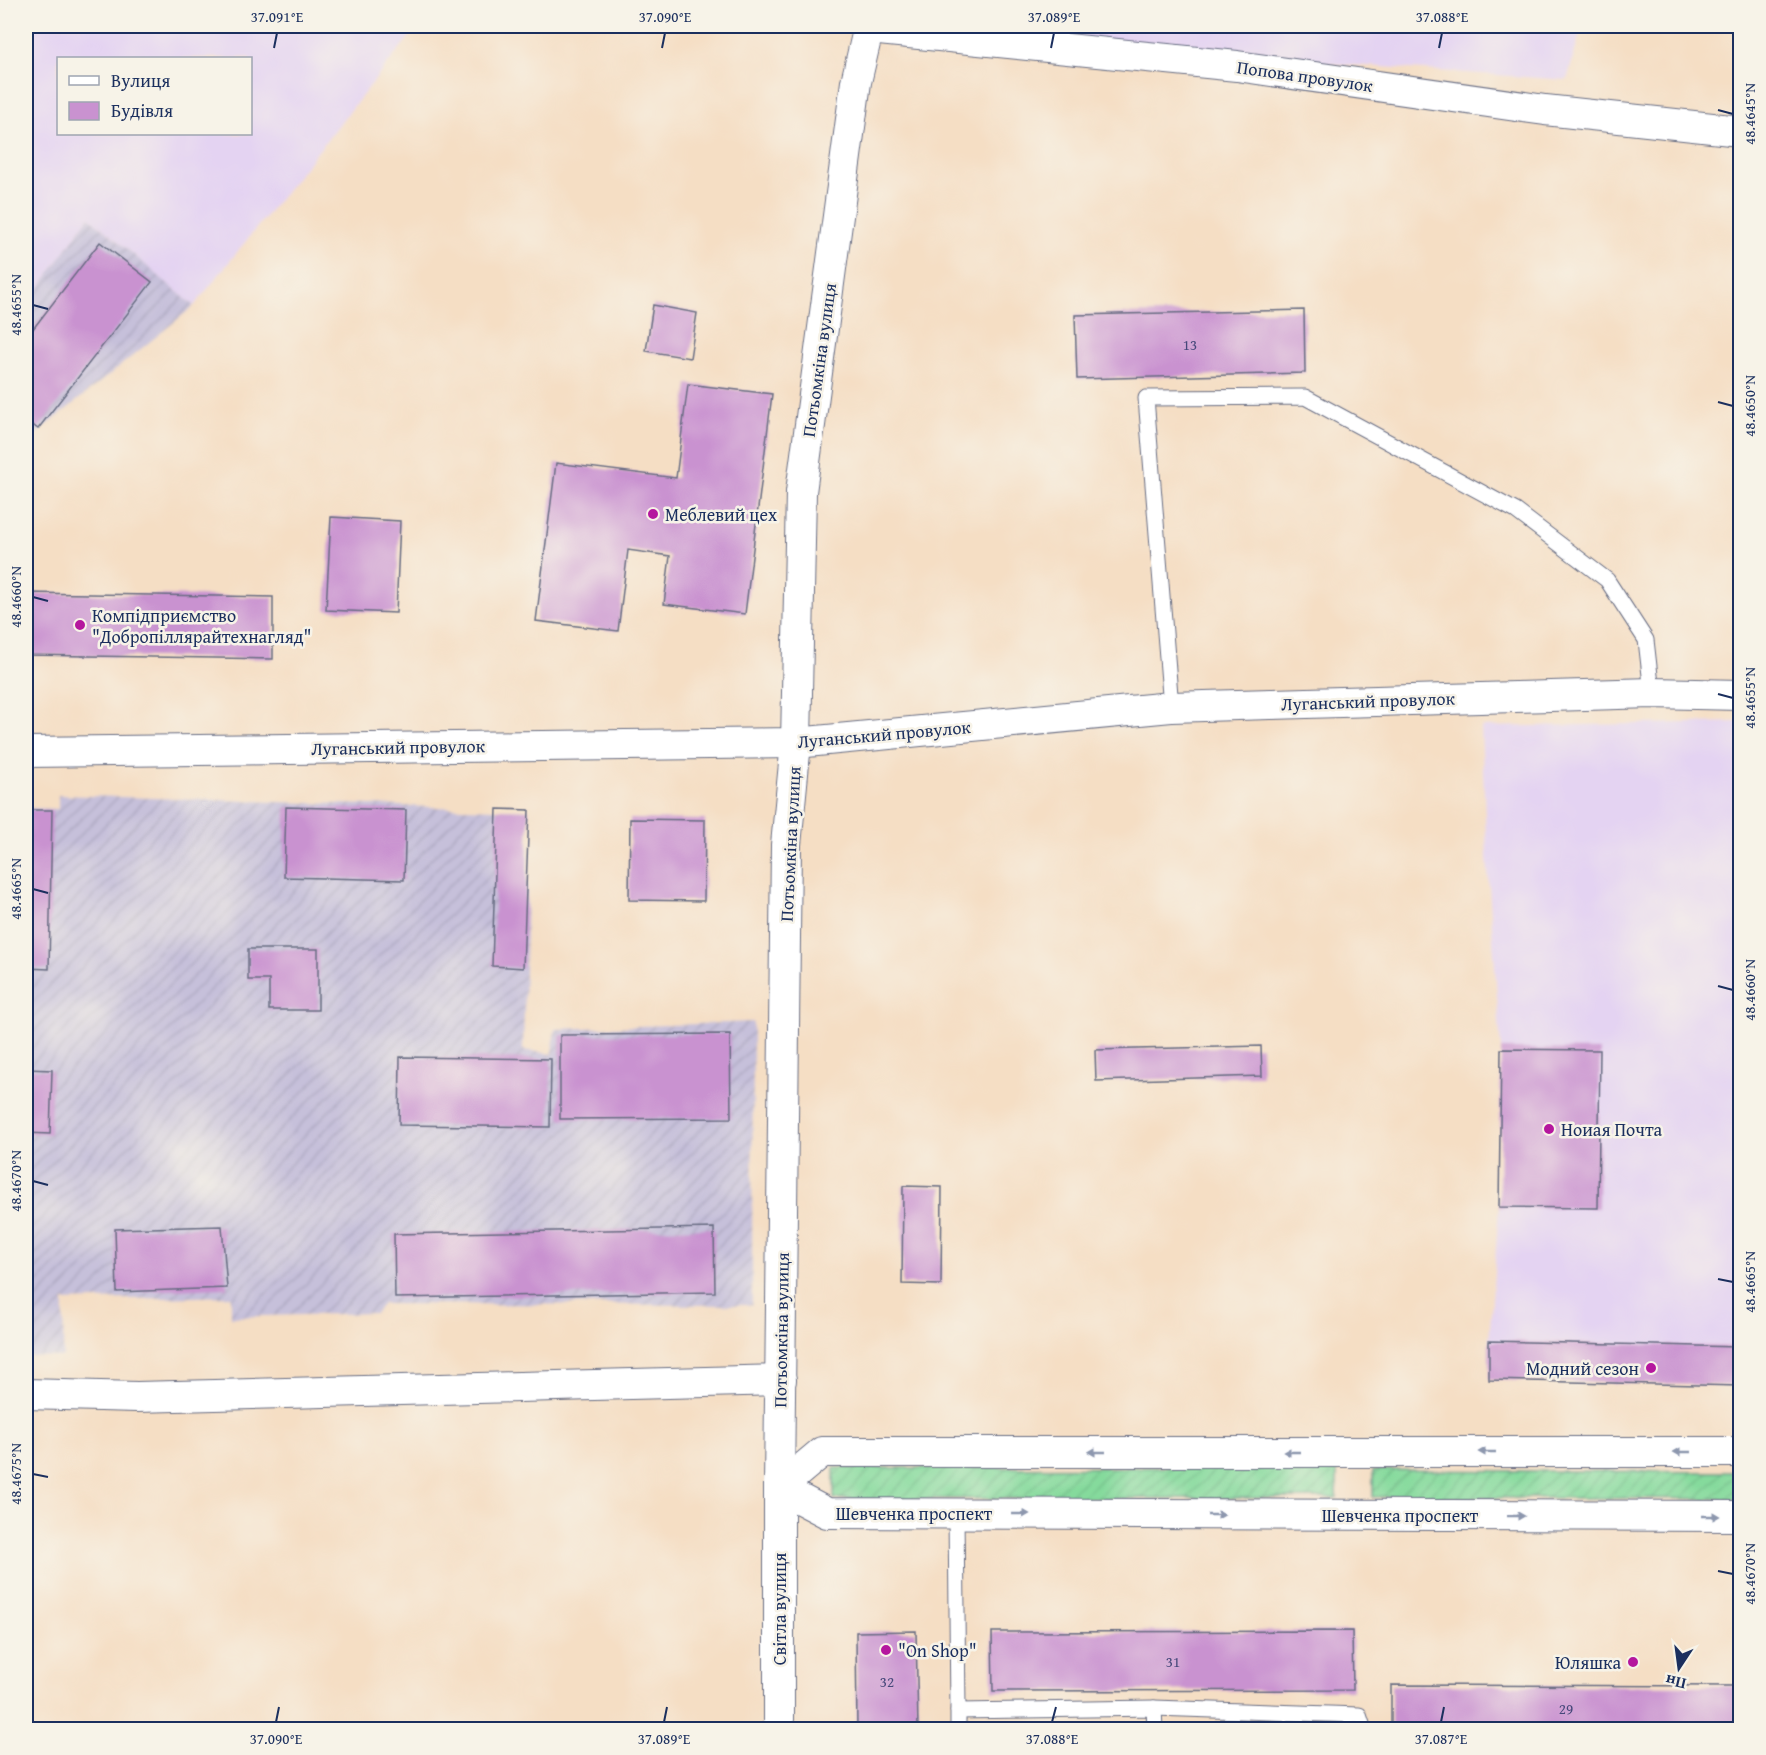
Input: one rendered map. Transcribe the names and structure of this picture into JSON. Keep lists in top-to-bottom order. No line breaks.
{"streets":{"street":["Попова провулок","Потьомкіна вулиця","Луганський провулок","Шевченка проспект","Світла вулиця"]},"crossings":[["Попова провулок","Потьомкіна вулиця"],["Потьомкіна вулиця","Луганський провулок"],["Потьомкіна вулиця","Шевченка проспект"],["Потьомкіна вулиця","Світла вулиця"],["Шевченка проспект","Світла вулиця"]],"places":["Меблевий цех","Компідприємство \"Добропіллярайтехнагляд\"","Ноиая Почта","Модний сезон","\"On Shop\"","Юляшка"],"house_numbers":["13","31","32","29"],"legend":["Вулиця","Будівля"],"north":"bottom","coordinates":["37.091°E","37.090°E","37.089°E","37.088°E","48.4645°N","48.4655°N","48.4650°N","48.4660°N","48.4665°N","48.4670°N","48.4675°N","37.087°E"]}
